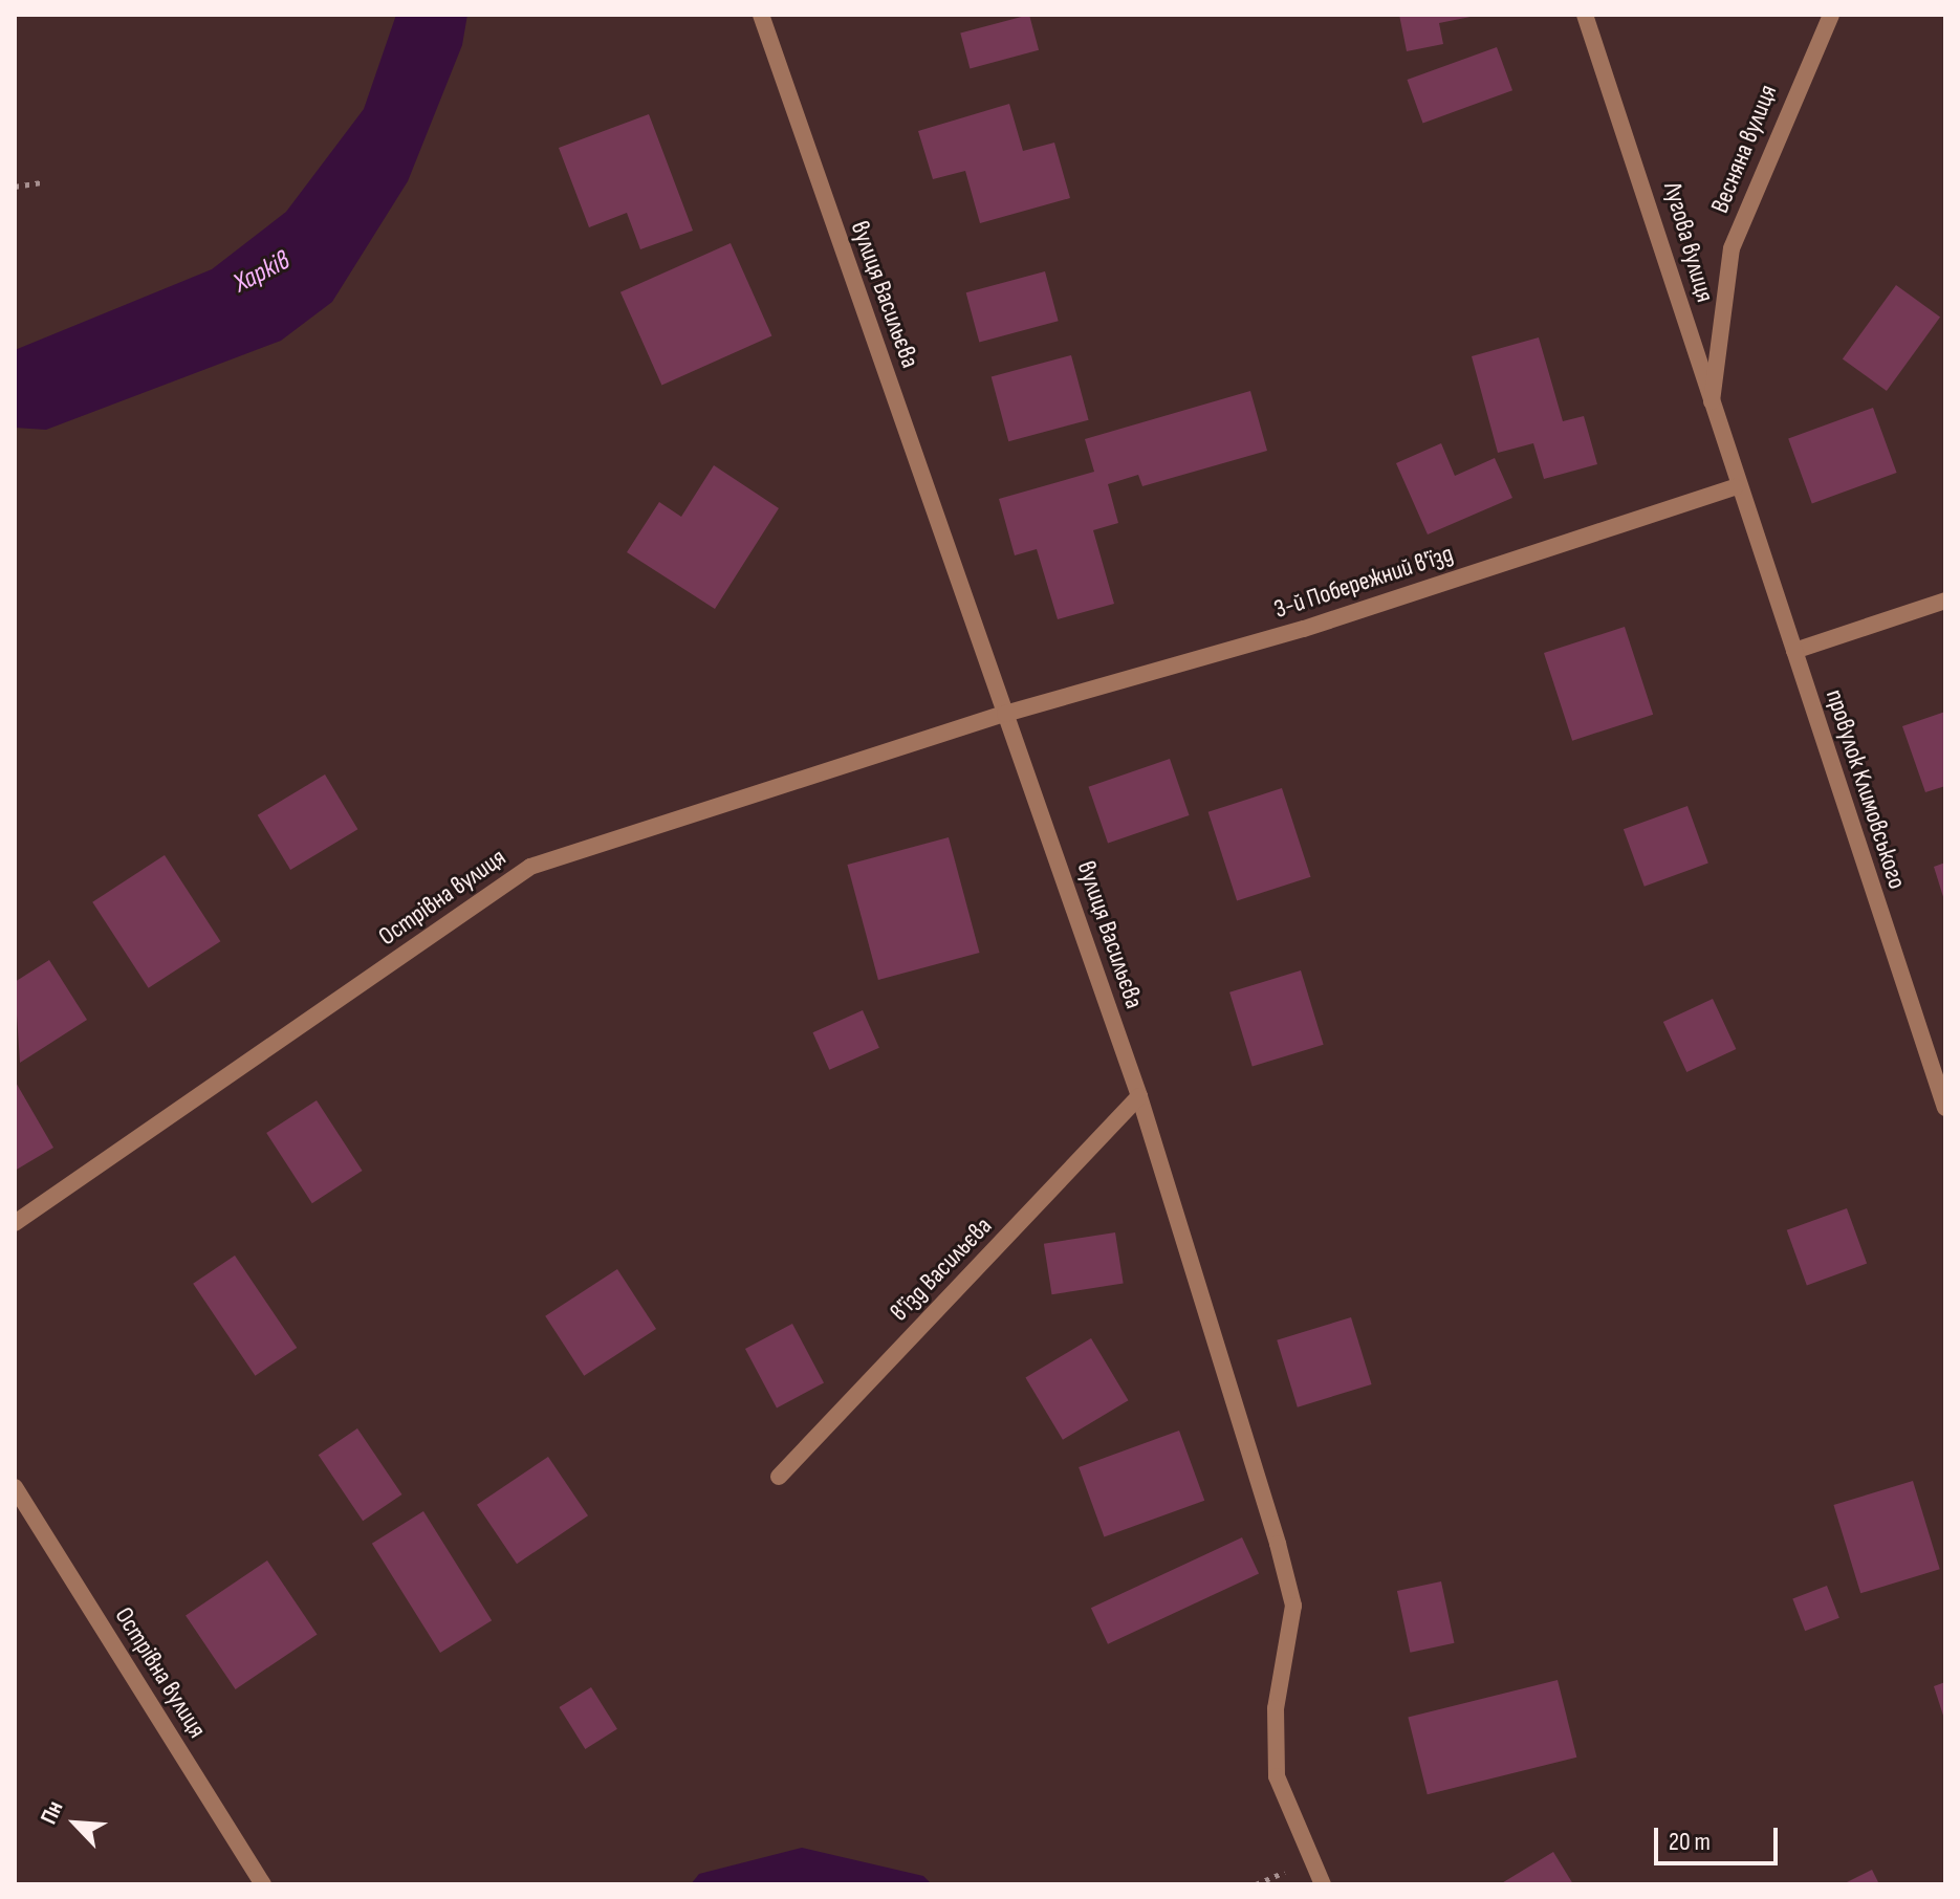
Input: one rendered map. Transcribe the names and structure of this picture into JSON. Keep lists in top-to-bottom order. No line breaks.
{"streets":{"street":["Весняна вулиця","Лугова вулиця","вулиця Васильєва","3-й Побережний в'їзд","провулок Климовського","Острівна вулиця","в'їзд Васильєва"]},"crossings":[["Весняна вулиця","Лугова вулиця"],["Лугова вулиця","3-й Побережний в'їзд"],["Лугова вулиця","провулок Климовського"],["вулиця Васильєва","3-й Побережний в'їзд"],["вулиця Васильєва","Острівна вулиця"],["вулиця Васильєва","в'їзд Васильєва"],["3-й Побережний в'їзд","провулок Климовського"],["3-й Побережний в'їзд","Острівна вулиця"]],"water":["Харків"],"scale_bar":"20 m","north":"top left"}
